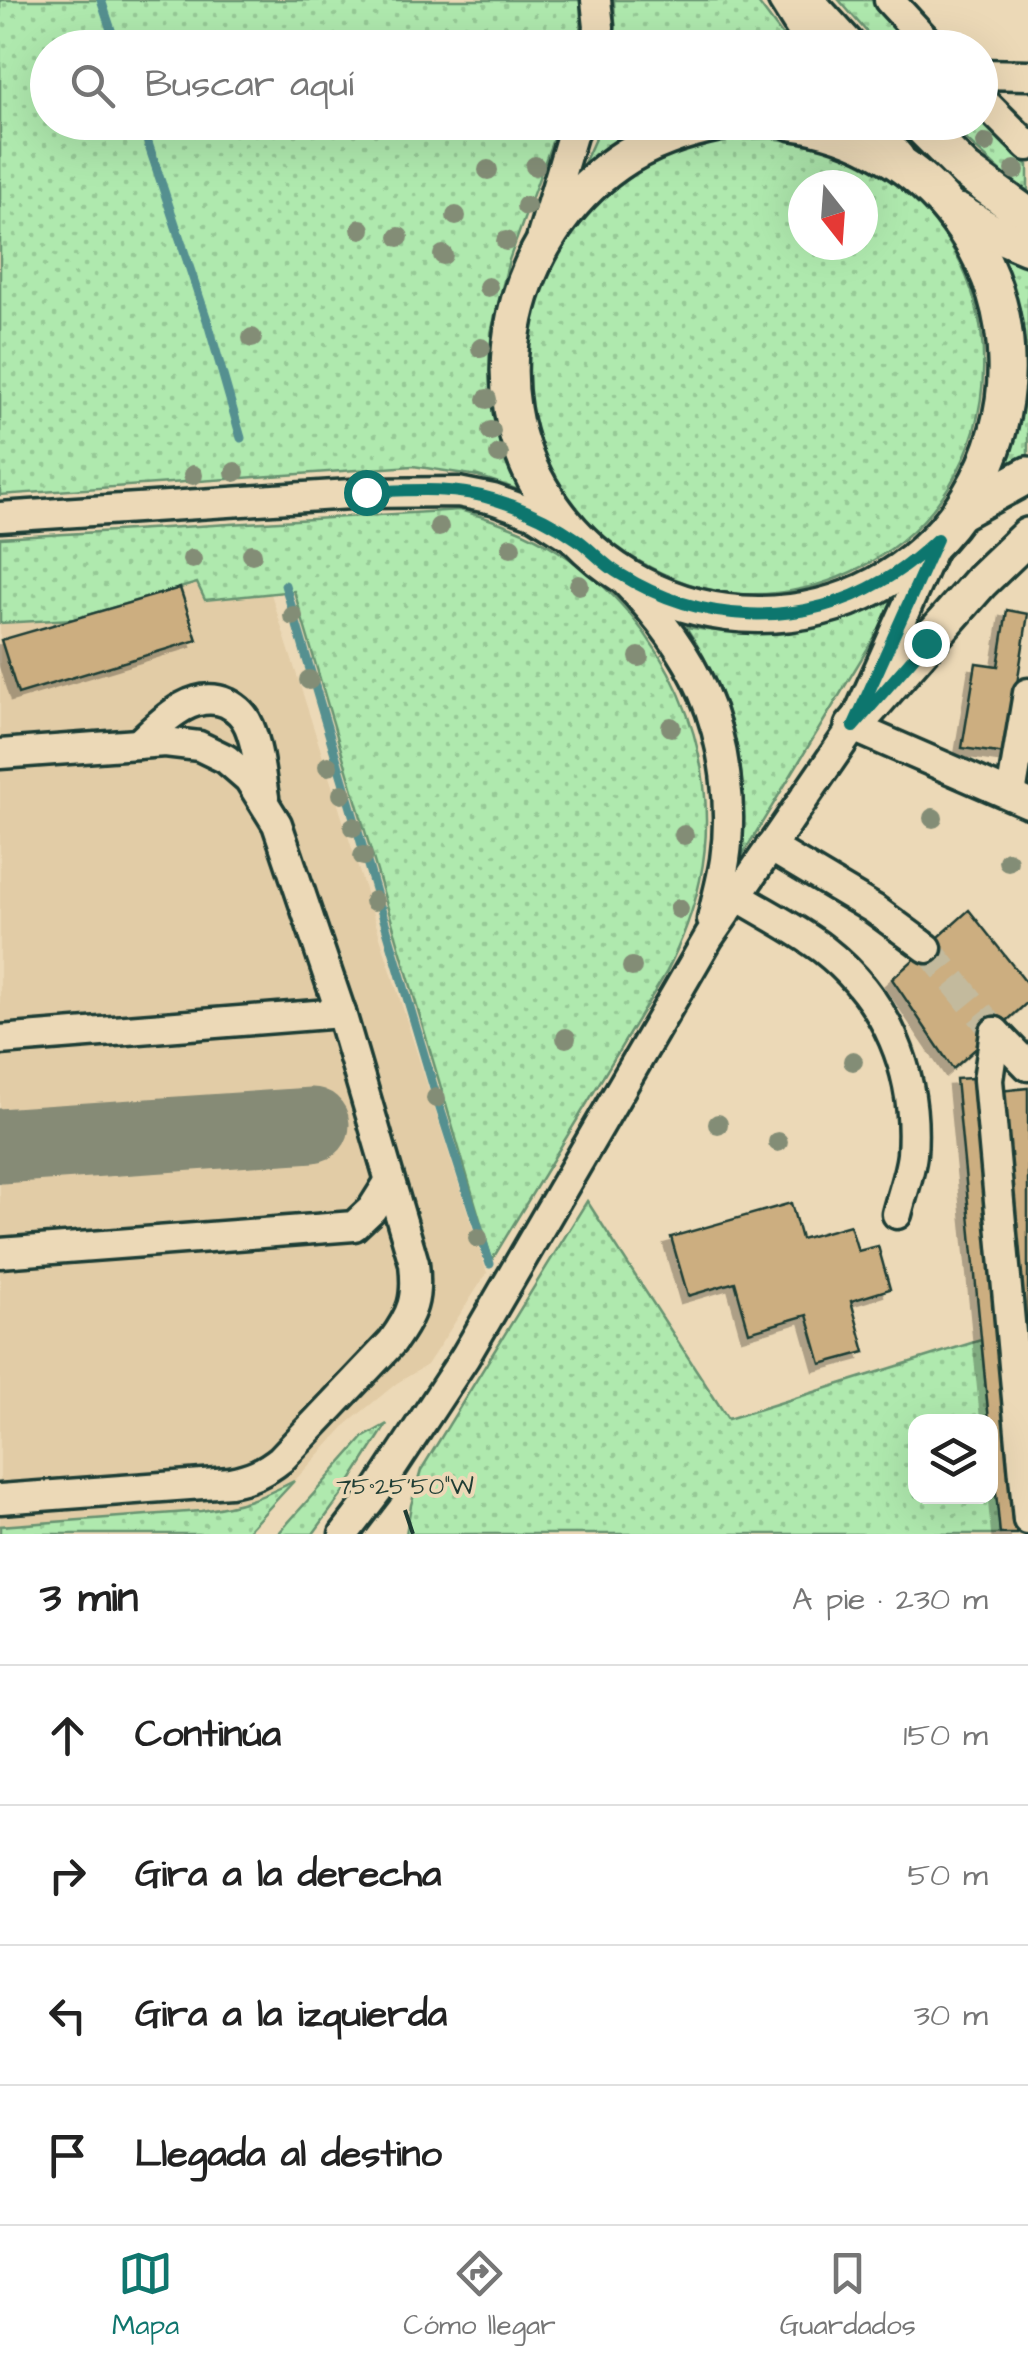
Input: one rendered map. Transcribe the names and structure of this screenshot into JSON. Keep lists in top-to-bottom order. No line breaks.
{"north":"bottom","page":{"search":"Buscar aquí","heading":["3 min","A pie · 230 m"],"list":[["Continúa","150 m"],["Gira a la derecha","50 m"],["Gira a la izquierda","30 m"],"Llegada al destino"],"nav":["Mapa","Cómo llegar","Guardados"]},"coordinates":["75°25'50\"W"]}
